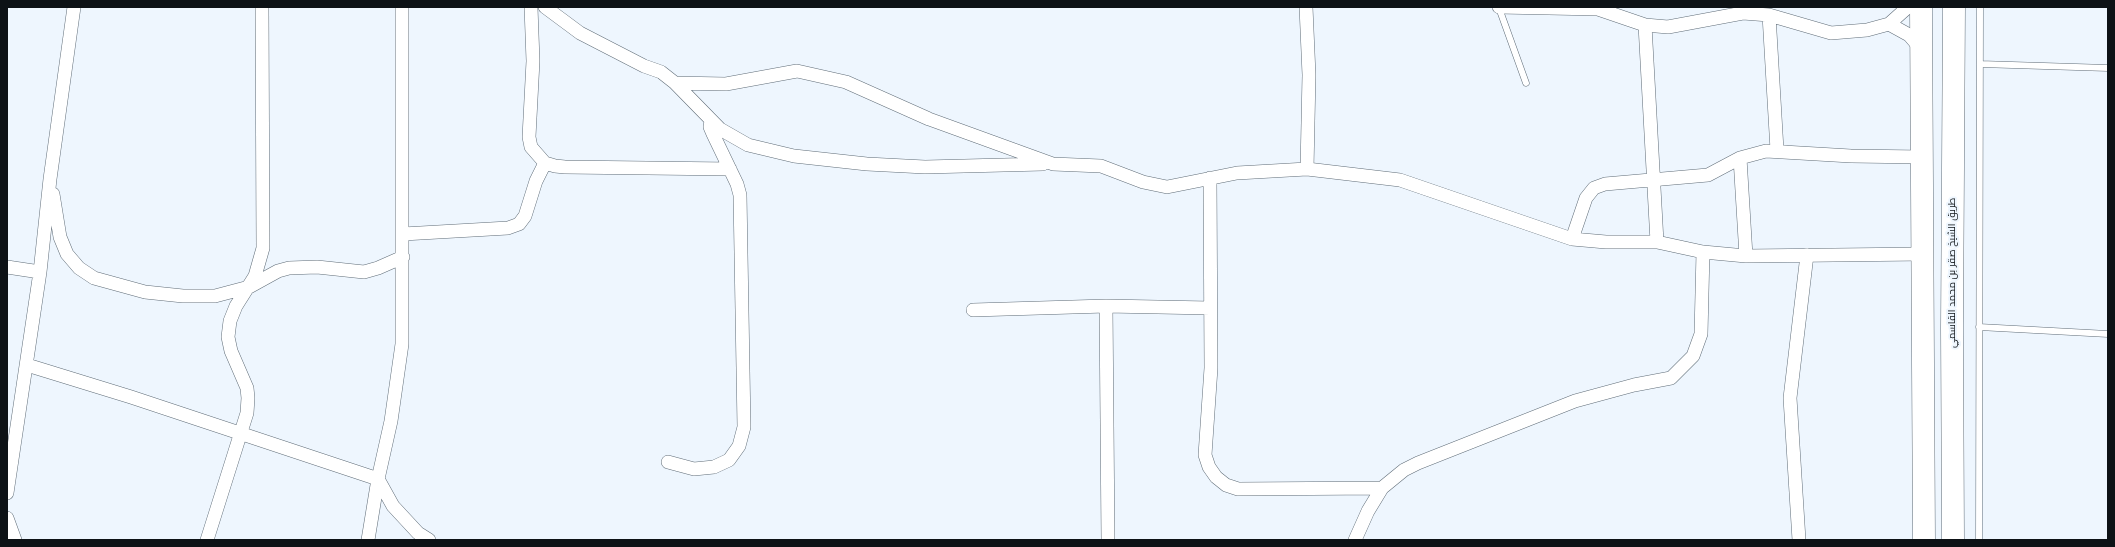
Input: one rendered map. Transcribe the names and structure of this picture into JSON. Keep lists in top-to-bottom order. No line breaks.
{"streets":{"highway":["طريق الشيخ صقر بن محمد القاسمي"]}}
